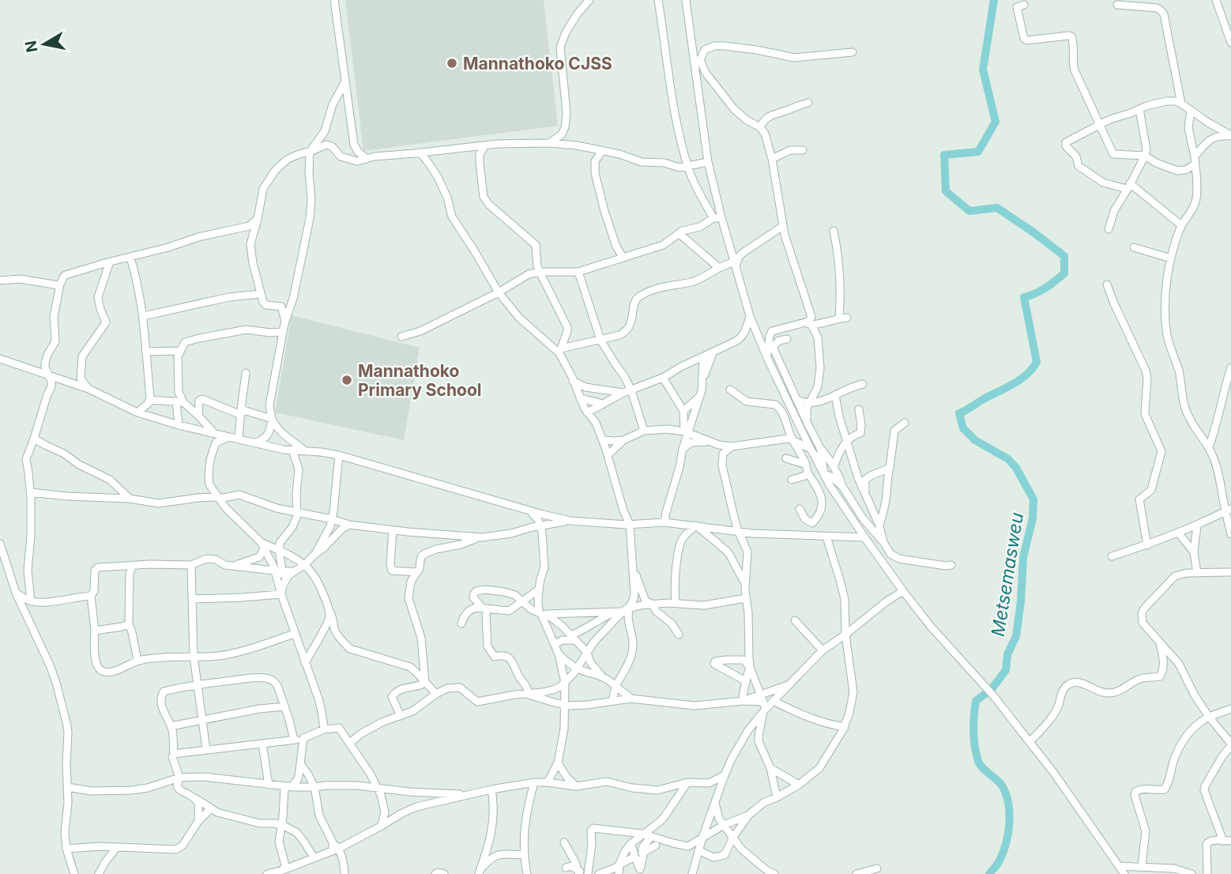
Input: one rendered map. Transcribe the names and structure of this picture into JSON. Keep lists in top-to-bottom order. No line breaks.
{"water":["Metsemasweu"],"places":["Mannathoko CJSS","Mannathoko Primary School"],"north":"left"}
